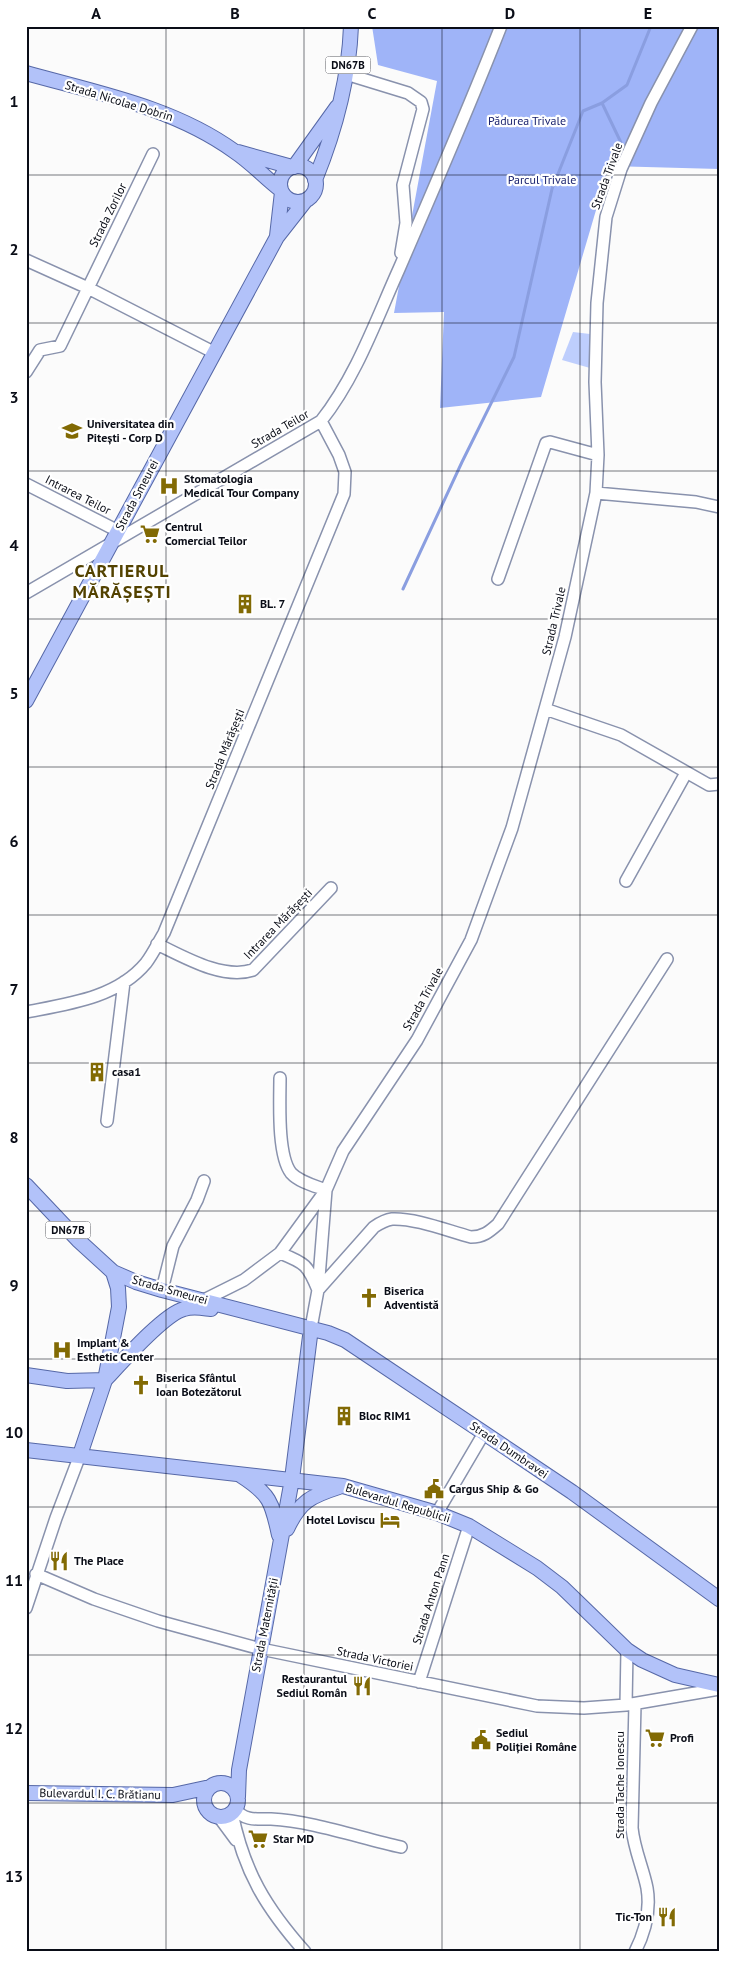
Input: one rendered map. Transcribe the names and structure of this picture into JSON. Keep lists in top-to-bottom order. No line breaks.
{"streets":{"main road":["DN67B","Strada Nicolae Dobrin","Strada Smeurei","Strada Dumbravei","Bulevardul Republicii","Strada Maternității","Bulevardul I. C. Brătianu"],"street":["Strada Trivale","Strada Zorilor","Strada Teilor","Intrarea Teilor","Strada Mărășești","Intrarea Mărășești","Strada Anton Pann","Strada Victoriei","Strada Tache Ionescu"]},"crossings":[["Strada Nicolae Dobrin","Strada Smeurei"],["Strada Trivale","Strada Smeurei"],["Strada Trivale","Strada Dumbravei"],["Strada Trivale","Strada Maternității"],["Strada Teilor","Strada Smeurei"],["Strada Teilor","Strada Mărășești"],["Intrarea Teilor","Strada Smeurei"],["Strada Smeurei","Strada Dumbravei"],["Strada Mărășești","Intrarea Mărășești"],["Strada Dumbravei","Strada Maternității"],["Bulevardul Republicii","Strada Anton Pann"],["Bulevardul Republicii","Strada Maternității"],["Bulevardul Republicii","Strada Tache Ionescu"],["Strada Anton Pann","Strada Victoriei"],["Strada Maternității","Strada Victoriei"],["Strada Maternității","Bulevardul I. C. Brătianu"],["Strada Victoriei","Strada Tache Ionescu"]],"districts":["CARTIERUL MĂRĂȘEȘTI"],"parks":["Pădurea Trivale","Parcul Trivale"],"places":{"school or university":["Universitatea din Pitești - Corp D"],"hospital":["Stomatologia Medical Tour Company","Implant & Esthetic Center"],"supermarket":["Centrul Comercial Teilor","Profi","Star MD"],"building":["BL. 7","casa1","Bloc RIM1"],"church":["Biserica Adventistă","Biserica Sfântul Ioan Botezătorul"],"public building":["Cargus Ship & Go","Sediul Poliției Române"],"hotel":["Hotel Loviscu"],"restaurant":["The Place","Restaurantul Sediul Român","Tic-Ton"]},"grid":{"columns":["A","B","C","D","E"],"rows":["1","2","3","4","5","6","7","8","9","10","11","12","13"]}}
